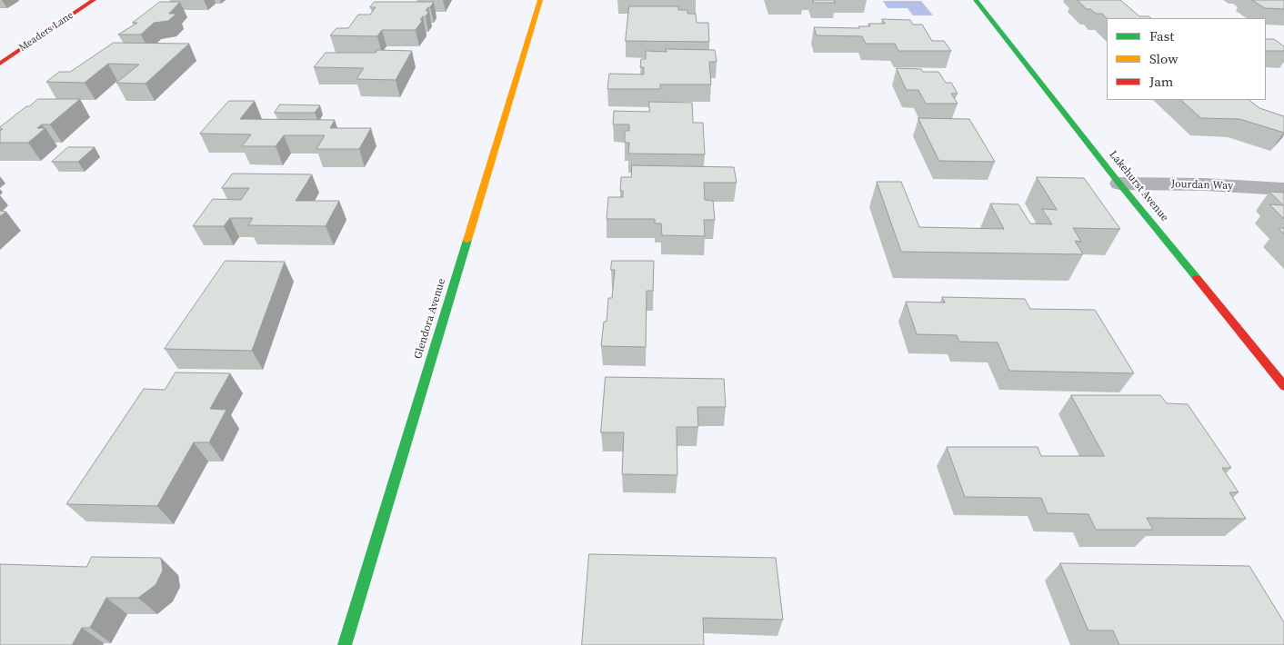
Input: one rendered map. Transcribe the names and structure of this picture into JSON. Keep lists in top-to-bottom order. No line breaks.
{"streets":{"street":["Meaders Lane","Jourdan Way","Lakehurst Avenue","Glendora Avenue"]},"crossings":[["Jourdan Way","Lakehurst Avenue"]],"legend":["Fast","Slow","Jam"]}
